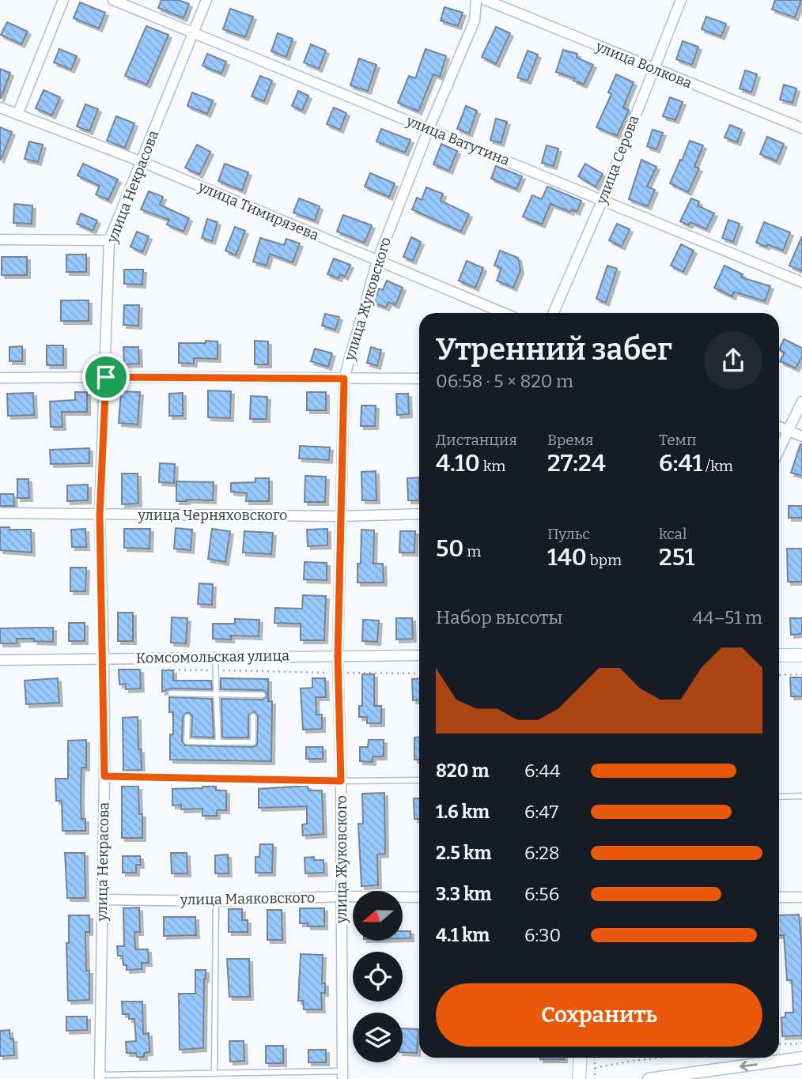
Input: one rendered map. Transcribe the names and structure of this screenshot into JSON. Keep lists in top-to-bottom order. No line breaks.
{"streets":{"street":["улица Волкова","улица Ватутина","улица Серова","улица Некрасова","улица Тимирязева","улица Жуковского","улица Черняховского","Комсомольская улица","улица Маяковского"]},"crossings":[["улица Волкова","улица Серова"],["улица Ватутина","улица Серова"],["улица Ватутина","улица Некрасова"],["улица Ватутина","улица Жуковского"],["улица Некрасова","улица Тимирязева"],["улица Некрасова","улица Черняховского"],["улица Некрасова","Комсомольская улица"],["улица Некрасова","улица Маяковского"],["улица Тимирязева","улица Жуковского"],["улица Жуковского","улица Черняховского"],["улица Жуковского","Комсомольская улица"],["улица Жуковского","улица Маяковского"]],"north":"left","page":{"heading":["Утренний забег","06:58 · 5 × 820 m"],"stats":[["Дистанция","4.10 km"],["Время","27:24"],["Темп","6:41 /km"],["50 m"],["Пульс","140 bpm"],["kcal","251"]],"chart":["Набор высоты","44–51 m"],"list":[{"name":"820 m","note":"6:44"},{"name":"1.6 km","note":"6:47"},{"name":"2.5 km","note":"6:28"},{"name":"3.3 km","note":"6:56"},{"name":"4.1 km","note":"6:30"}],"buttons":"Сохранить"}}
